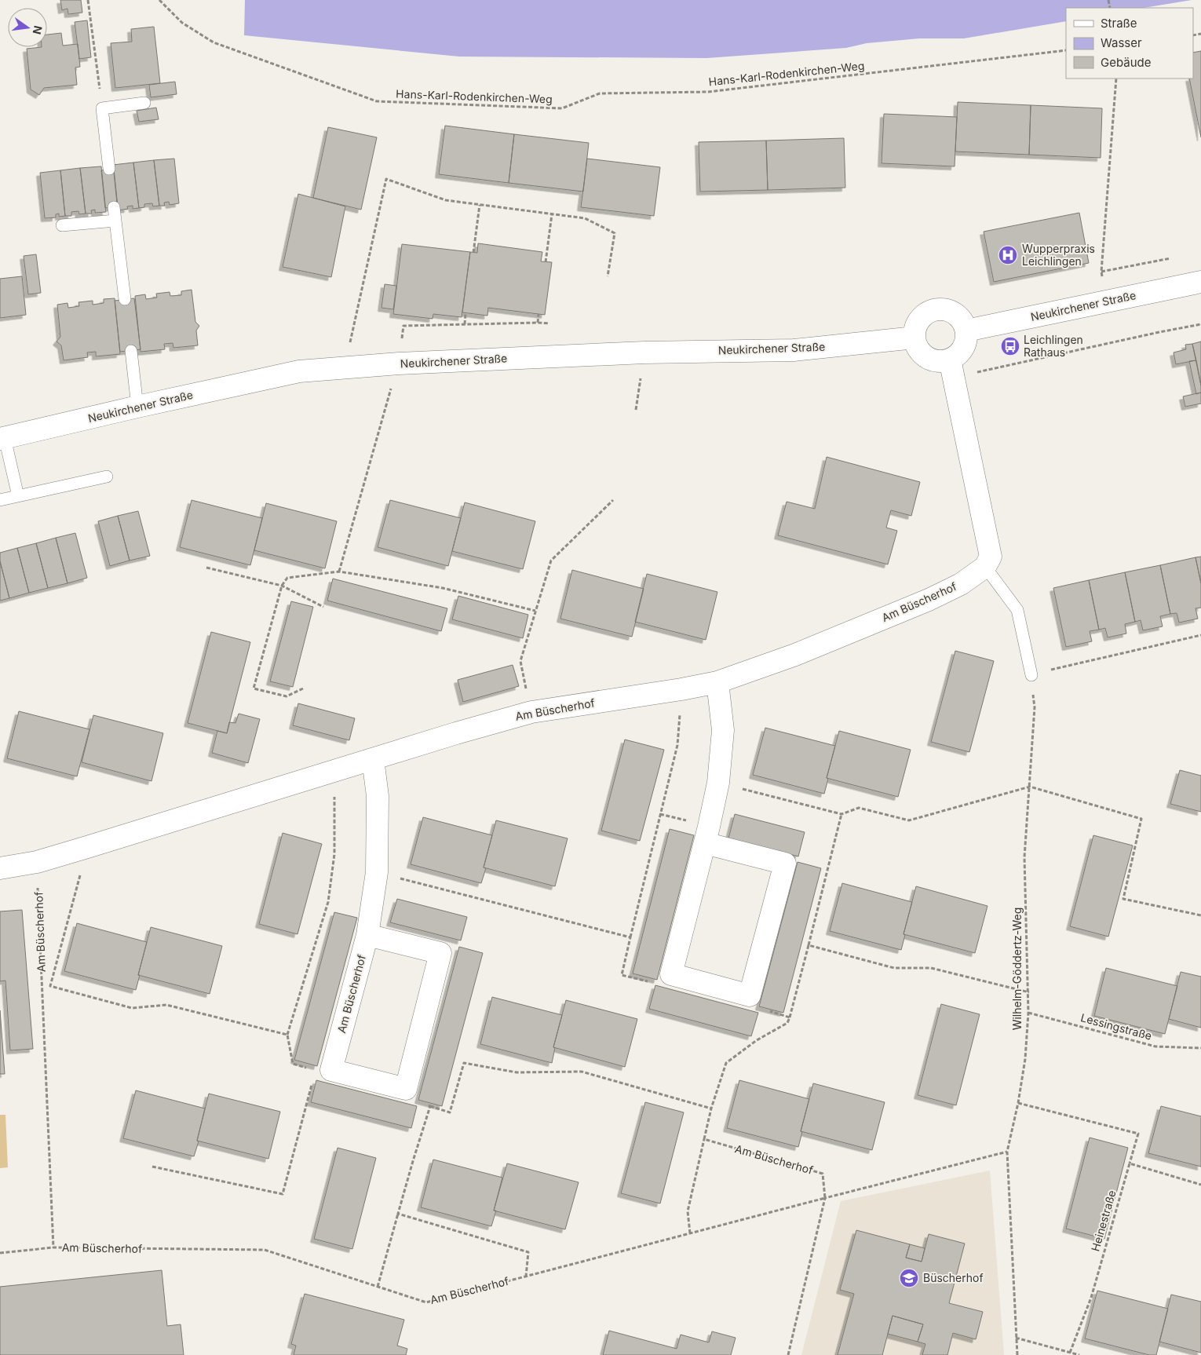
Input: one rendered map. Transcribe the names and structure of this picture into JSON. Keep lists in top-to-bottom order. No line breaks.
{"streets":{"street":["Neukirchener Straße","Am Büscherhof"],"path":["Hans-Karl-Rodenkirchen-Weg","Wilhelm-Göddertz-Weg","Lessingstraße","Heinestraße"]},"crossings":[["Wilhelm-Göddertz-Weg","Lessingstraße"],["Wilhelm-Göddertz-Weg","Heinestraße"]],"places":{"hospital":["Wupperpraxis Leichlingen"],"bus stop":["Leichlingen Rathaus"],"school or university":["Büscherhof"]},"legend":["Straße","Wasser","Gebäude"],"north":"right"}
